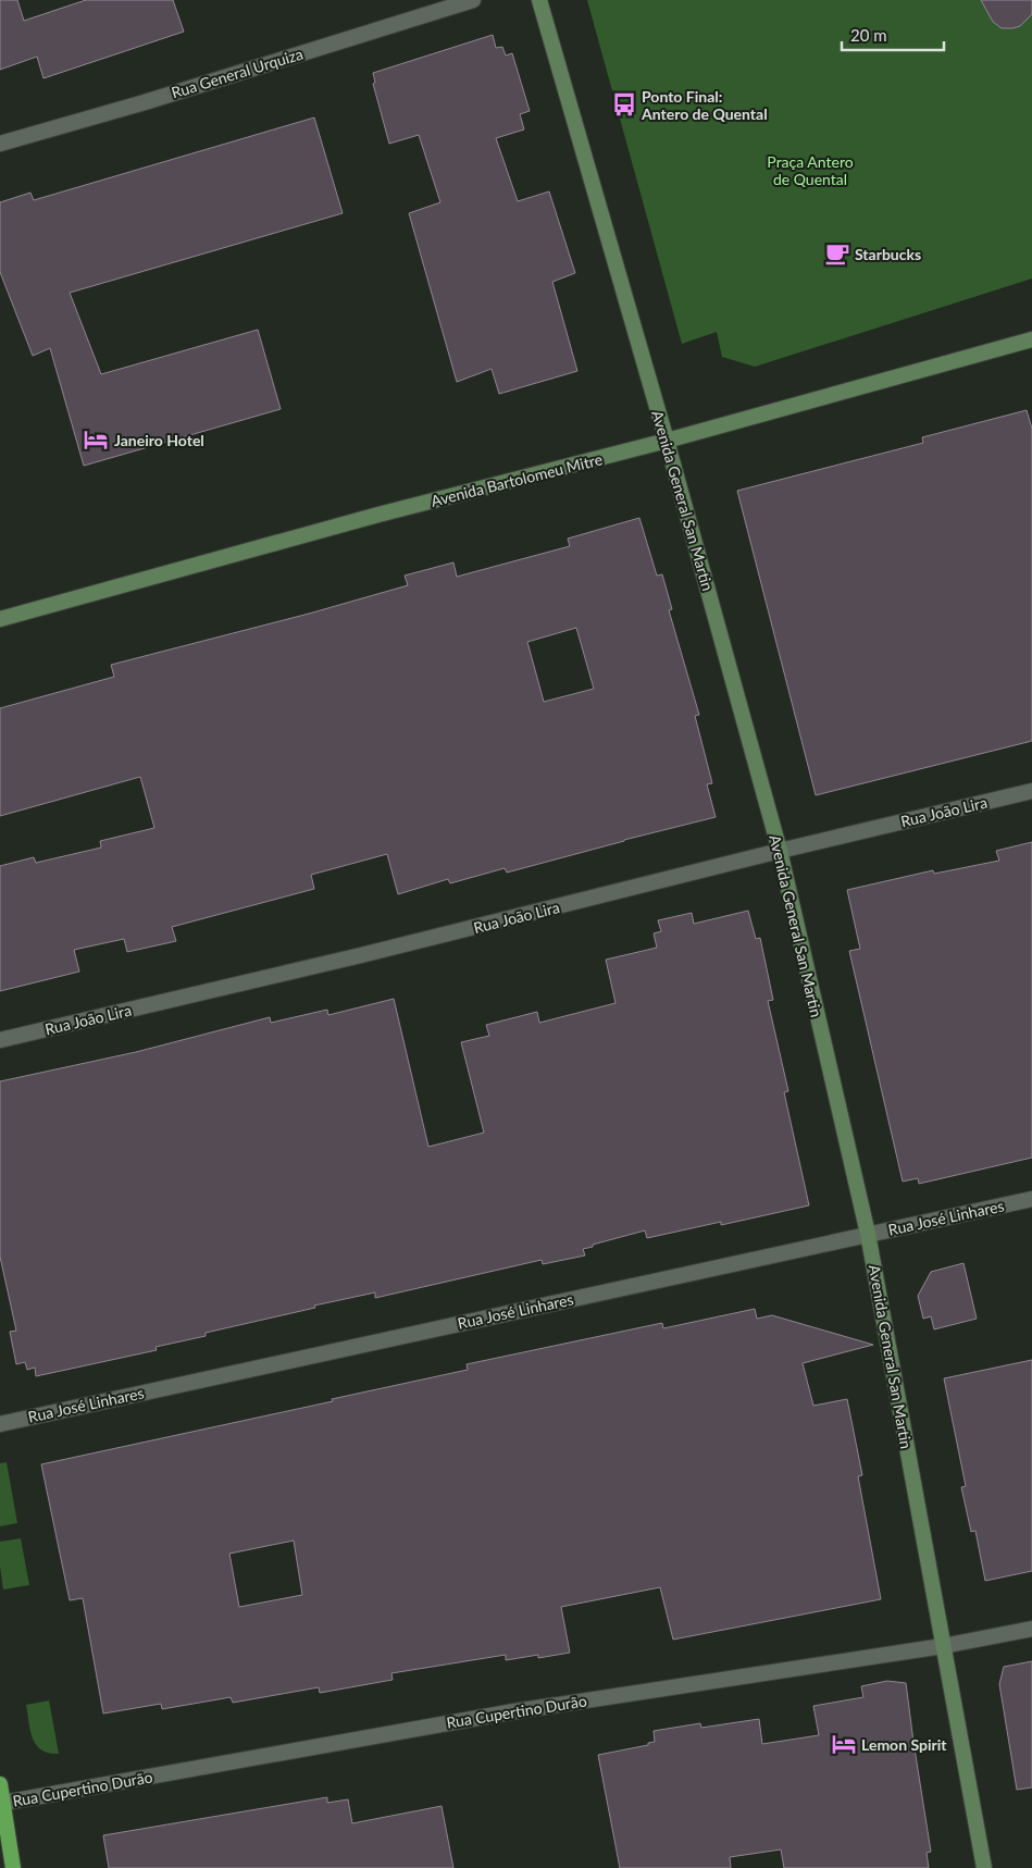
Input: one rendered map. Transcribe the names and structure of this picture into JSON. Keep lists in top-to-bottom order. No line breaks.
{"streets":{"main road":["Avenida Bartolomeu Mitre","Avenida General San Martin"],"street":["Rua General Urquiza","Rua João Lira","Rua José Linhares","Rua Cupertino Durão"]},"crossings":[["Avenida Bartolomeu Mitre","Avenida General San Martin"],["Avenida General San Martin","Rua João Lira"],["Avenida General San Martin","Rua José Linhares"],["Avenida General San Martin","Rua Cupertino Durão"]],"parks":["Praça Antero de Quental"],"places":{"bus stop":["Ponto Final: Antero de Quental"],"cafe":["Starbucks"],"hotel":["Janeiro Hotel","Lemon Spirit"]},"scale_bar":"20 m"}
